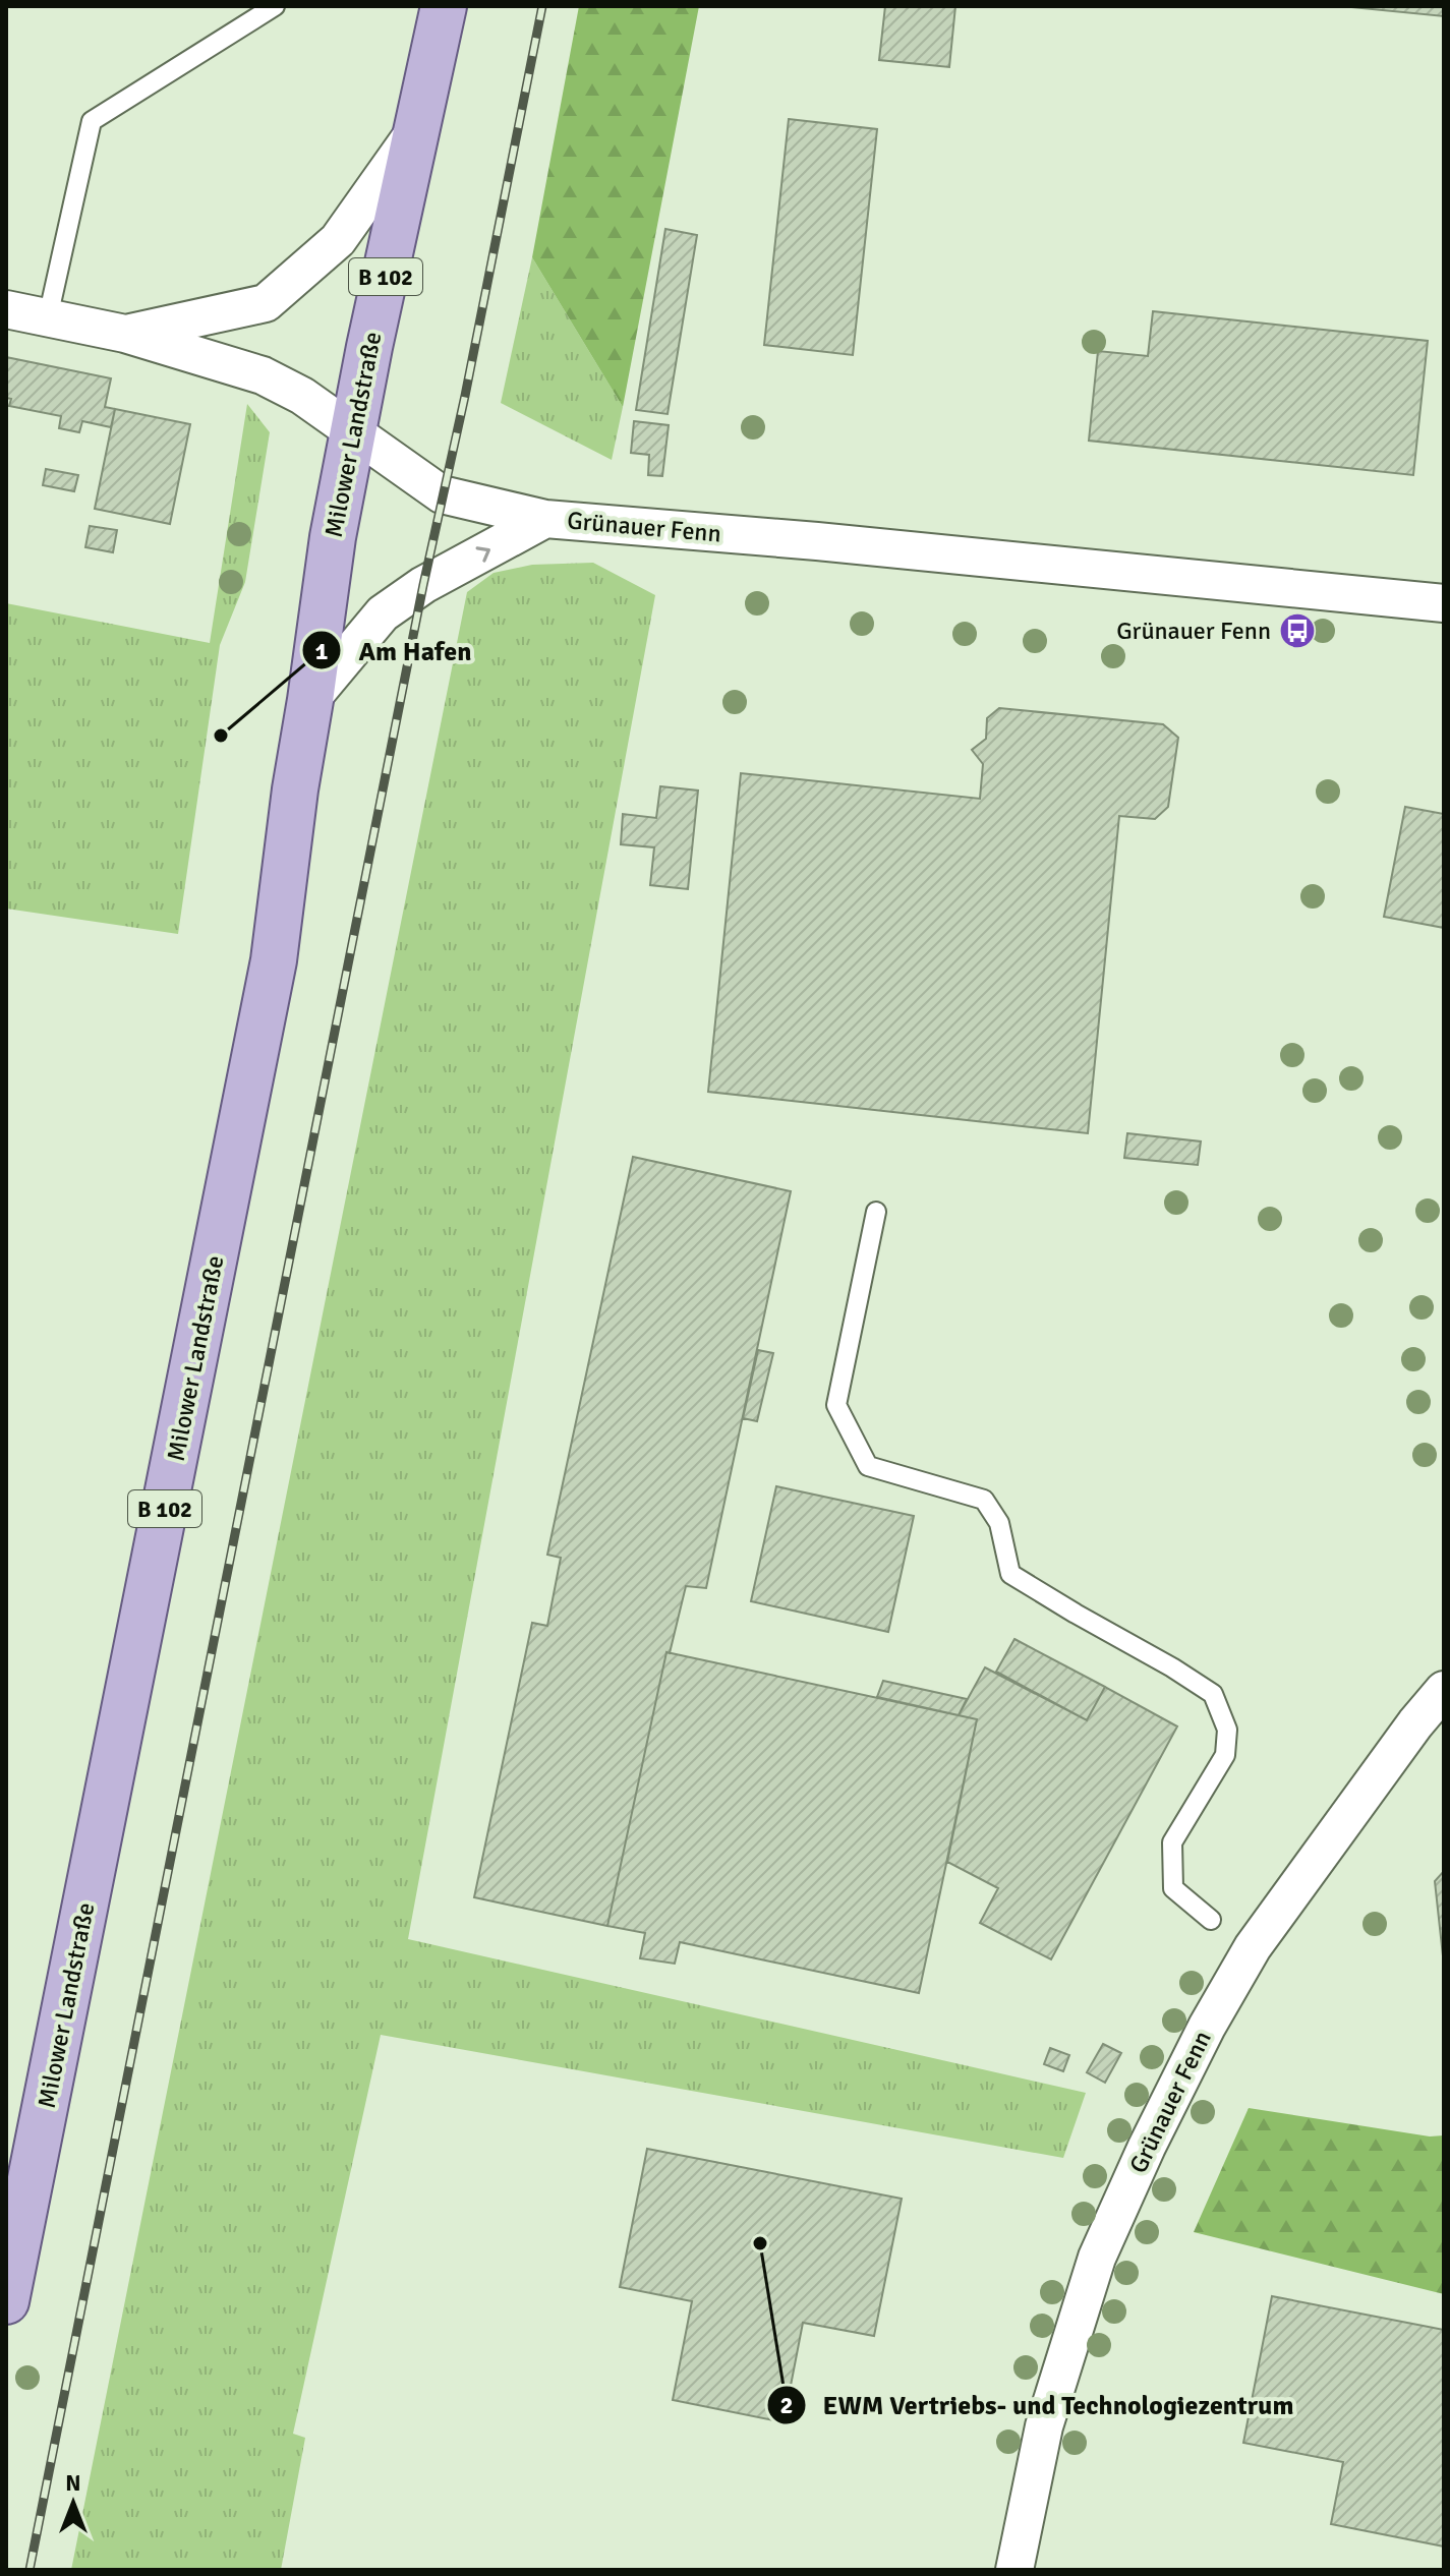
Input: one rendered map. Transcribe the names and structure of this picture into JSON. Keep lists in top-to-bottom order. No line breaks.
{"streets":{"main road":["B 102","Milower Landstraße"],"street":["Grünauer Fenn"]},"crossings":[["Milower Landstraße","Grünauer Fenn"]],"places":{"bus stop":["Grünauer Fenn"],"other":["Am Hafen","EWM Vertriebs- und Technologiezentrum"]},"north":"top"}
